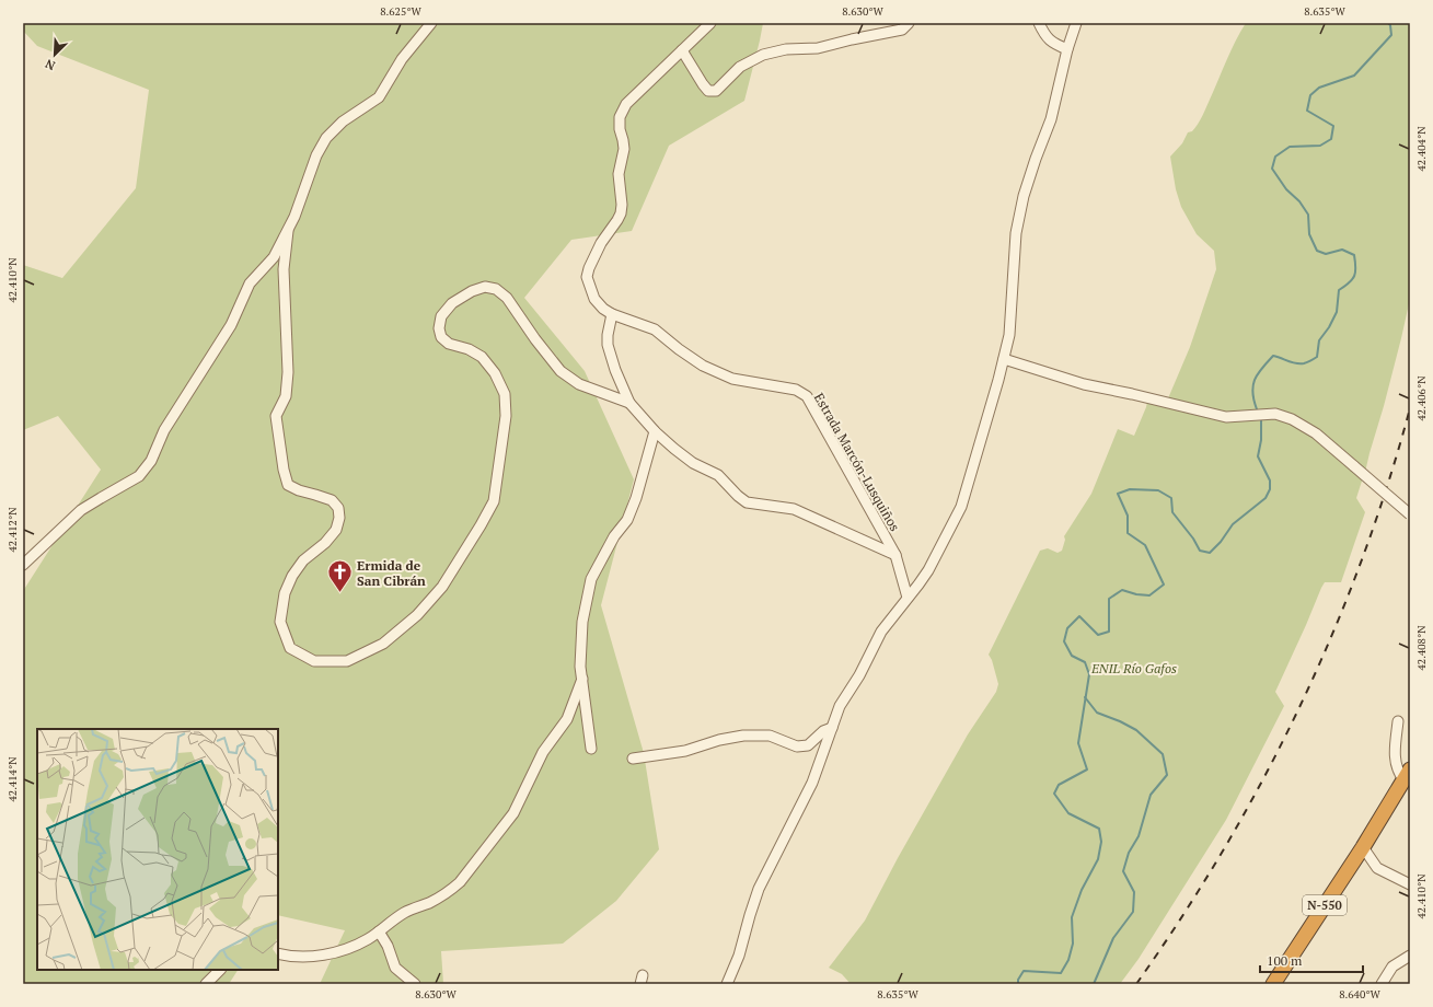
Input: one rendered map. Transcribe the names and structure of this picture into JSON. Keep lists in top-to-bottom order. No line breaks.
{"streets":{"highway":["N-550"],"street":["Estrada Marcón-Lusquiños"]},"parks":["ENIL Río Gafos"],"places":{"church":["Ermida de San Cibrán"]},"scale_bar":"100 m","north":"bottom left","coordinates":["8.625°W","8.630°W","8.635°W","42.404°N","42.410°N","42.406°N","42.412°N","42.408°N","42.414°N","8.640°W"]}
